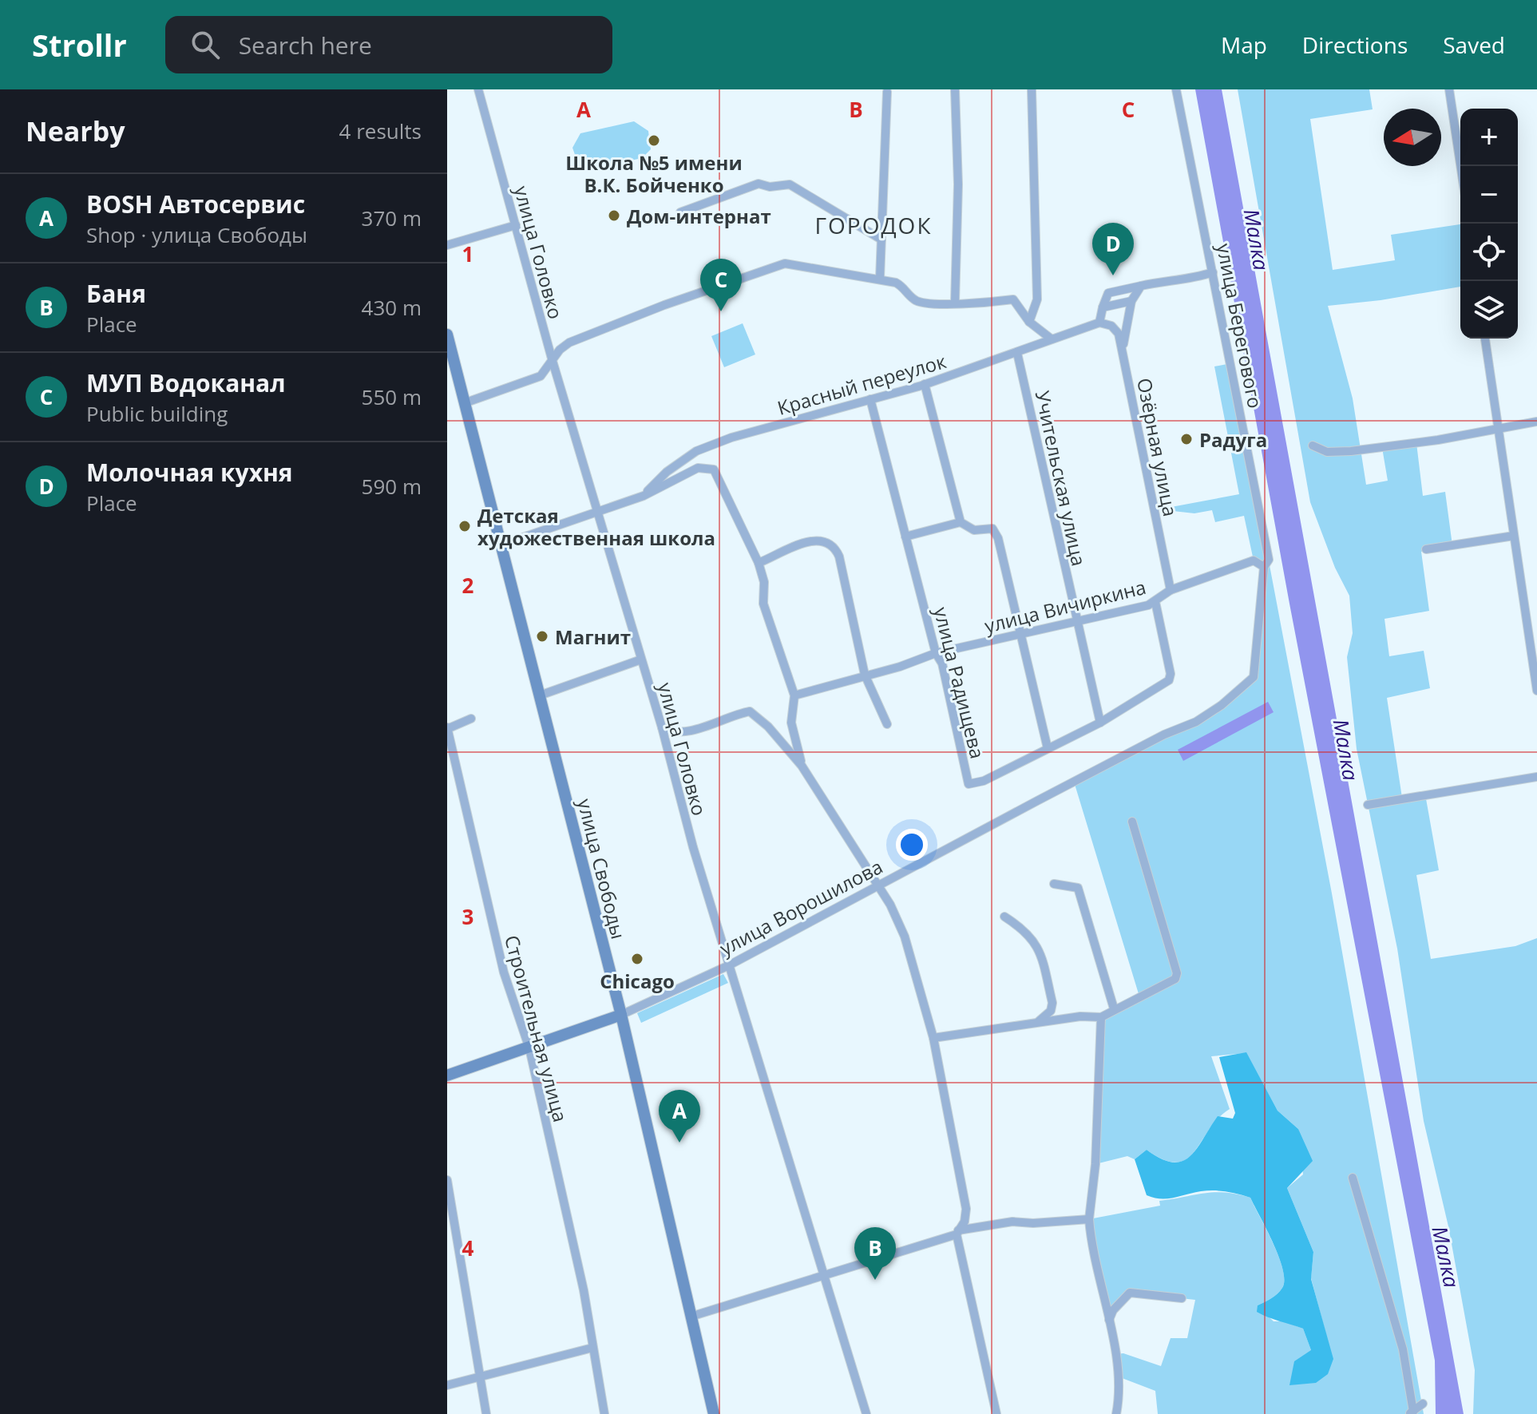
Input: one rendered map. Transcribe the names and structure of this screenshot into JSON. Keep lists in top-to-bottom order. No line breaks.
{"streets":{"main road":["улица Свободы","улица Ворошилова"],"street":["улица Головко","улица Берегового","Красный переулок","Озёрная улица","Учительская улица","улица Вичиркина","улица Радищева","Строительная улица"]},"crossings":[["улица Головко","Красный переулок"],["улица Головко","улица Ворошилова"],["улица Берегового","улица Вичиркина"],["улица Берегового","улица Ворошилова"],["Красный переулок","Озёрная улица"],["Красный переулок","Учительская улица"],["Красный переулок","улица Радищева"],["Красный переулок","улица Свободы"],["Озёрная улица","улица Вичиркина"],["Учительская улица","улица Вичиркина"],["Учительская улица","улица Радищева"],["улица Вичиркина","улица Радищева"],["улица Свободы","улица Ворошилова"],["улица Ворошилова","Строительная улица"]],"districts":["ГОРОДОК"],"water":["Малка"],"places":["Школа №5 имени В.К. Бойченко","Дом-интернат","Радуга","Детская художественная школа","Магнит","Chicago"],"north":"left","page":{"header":"Strollr","search":"Search here","nav":["Map","Directions","Saved"],"heading":["Nearby","4 results"],"map_buttons":["+","−"],"list":[{"mark":"A","name":"BOSH Автосервис","note":"Shop · улица Свободы","value":"370 m"},{"mark":"B","name":"Баня","note":"Place","value":"430 m"},{"mark":"C","name":"МУП Водоканал","note":"Public building","value":"550 m"},{"mark":"D","name":"Молочная кухня","note":"Place","value":"590 m"}],"pins":["D","C","A","B"]},"grid":{"columns":["A","B","C"],"rows":["1","2","3","4"]}}
